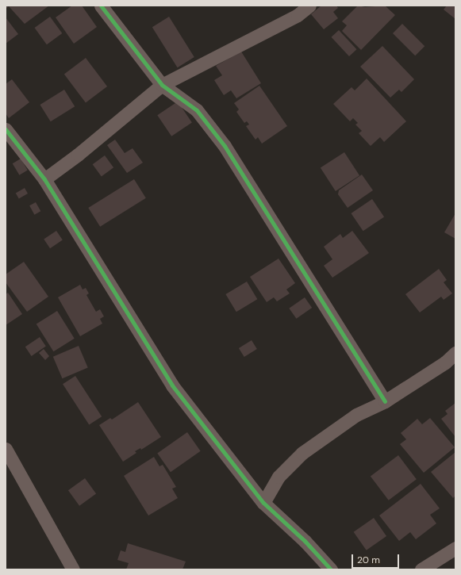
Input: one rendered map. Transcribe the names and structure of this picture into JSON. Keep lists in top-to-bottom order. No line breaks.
{"scale_bar":"20 m"}
